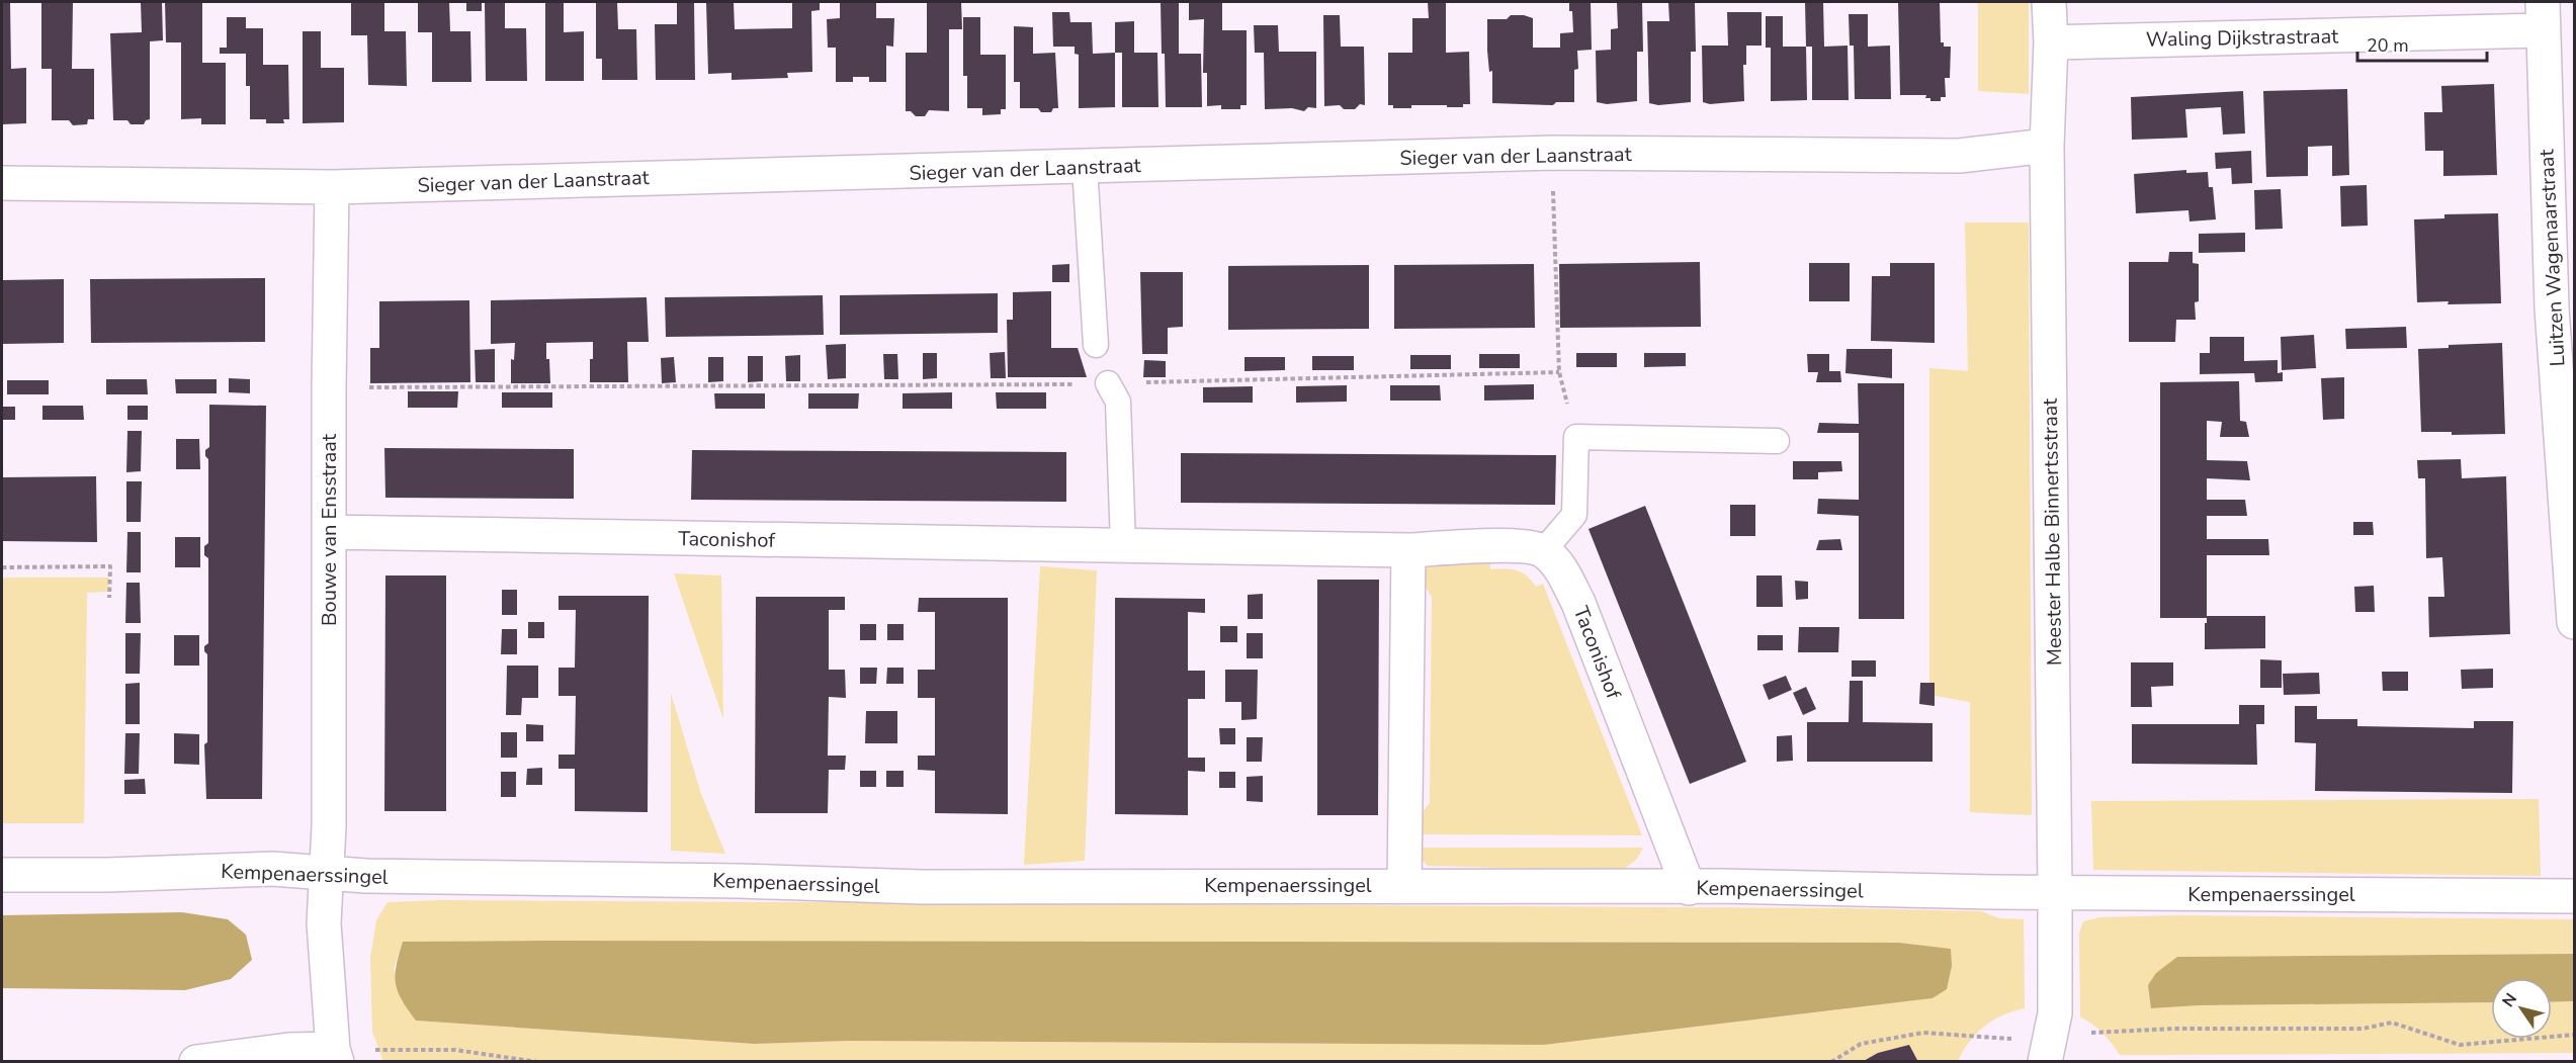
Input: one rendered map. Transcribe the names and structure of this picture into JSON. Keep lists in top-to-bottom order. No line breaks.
{"streets":{"street":["Waling Dijkstrastraat","Sieger van der Laanstraat","Luitzen Wagenaarstraat","Bouwe van Ensstraat","Meester Halbe Binnertsstraat","Taconishof","Kempenaerssingel"]},"crossings":[["Waling Dijkstrastraat","Luitzen Wagenaarstraat"],["Waling Dijkstrastraat","Meester Halbe Binnertsstraat"],["Sieger van der Laanstraat","Bouwe van Ensstraat"],["Sieger van der Laanstraat","Meester Halbe Binnertsstraat"],["Bouwe van Ensstraat","Taconishof"],["Bouwe van Ensstraat","Kempenaerssingel"],["Meester Halbe Binnertsstraat","Kempenaerssingel"],["Taconishof","Kempenaerssingel"]],"scale_bar":"20 m","north":"top left"}
